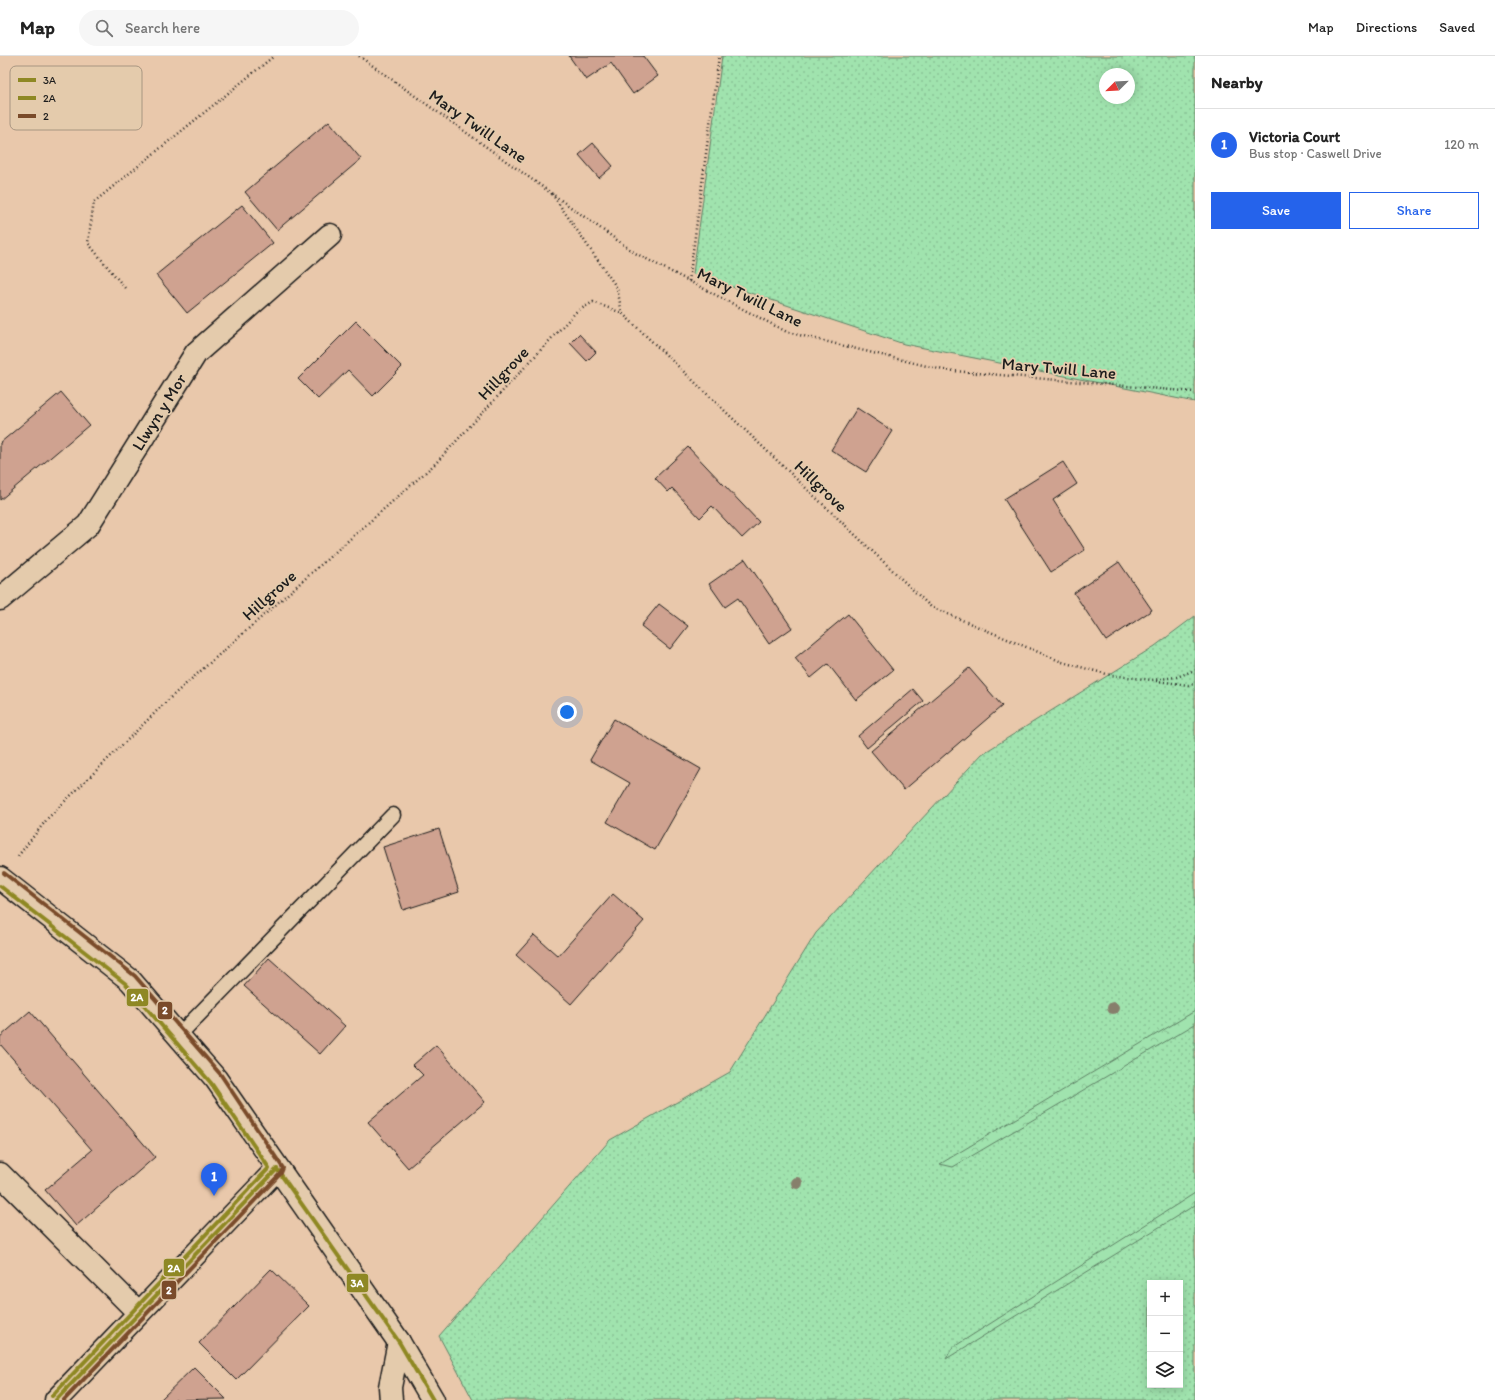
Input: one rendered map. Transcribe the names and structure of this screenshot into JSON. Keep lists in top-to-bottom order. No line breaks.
{"streets":{"street":["Llwyn y Mor"],"path":["Mary Twill Lane","Hillgrove"]},"lines":["transit line 2","transit line 2A","transit line 3A"],"legend":["3A","2A","2"],"north":"bottom left","page":{"header":"Map","search":"Search here","nav":["Map","Directions","Saved"],"heading":"Nearby","list":[{"mark":"1","name":"Victoria Court","note":"Bus stop · Caswell Drive","value":"120 m"}],"buttons":["Save","Share"],"pins":"1","map_buttons":["+","−"]}}
